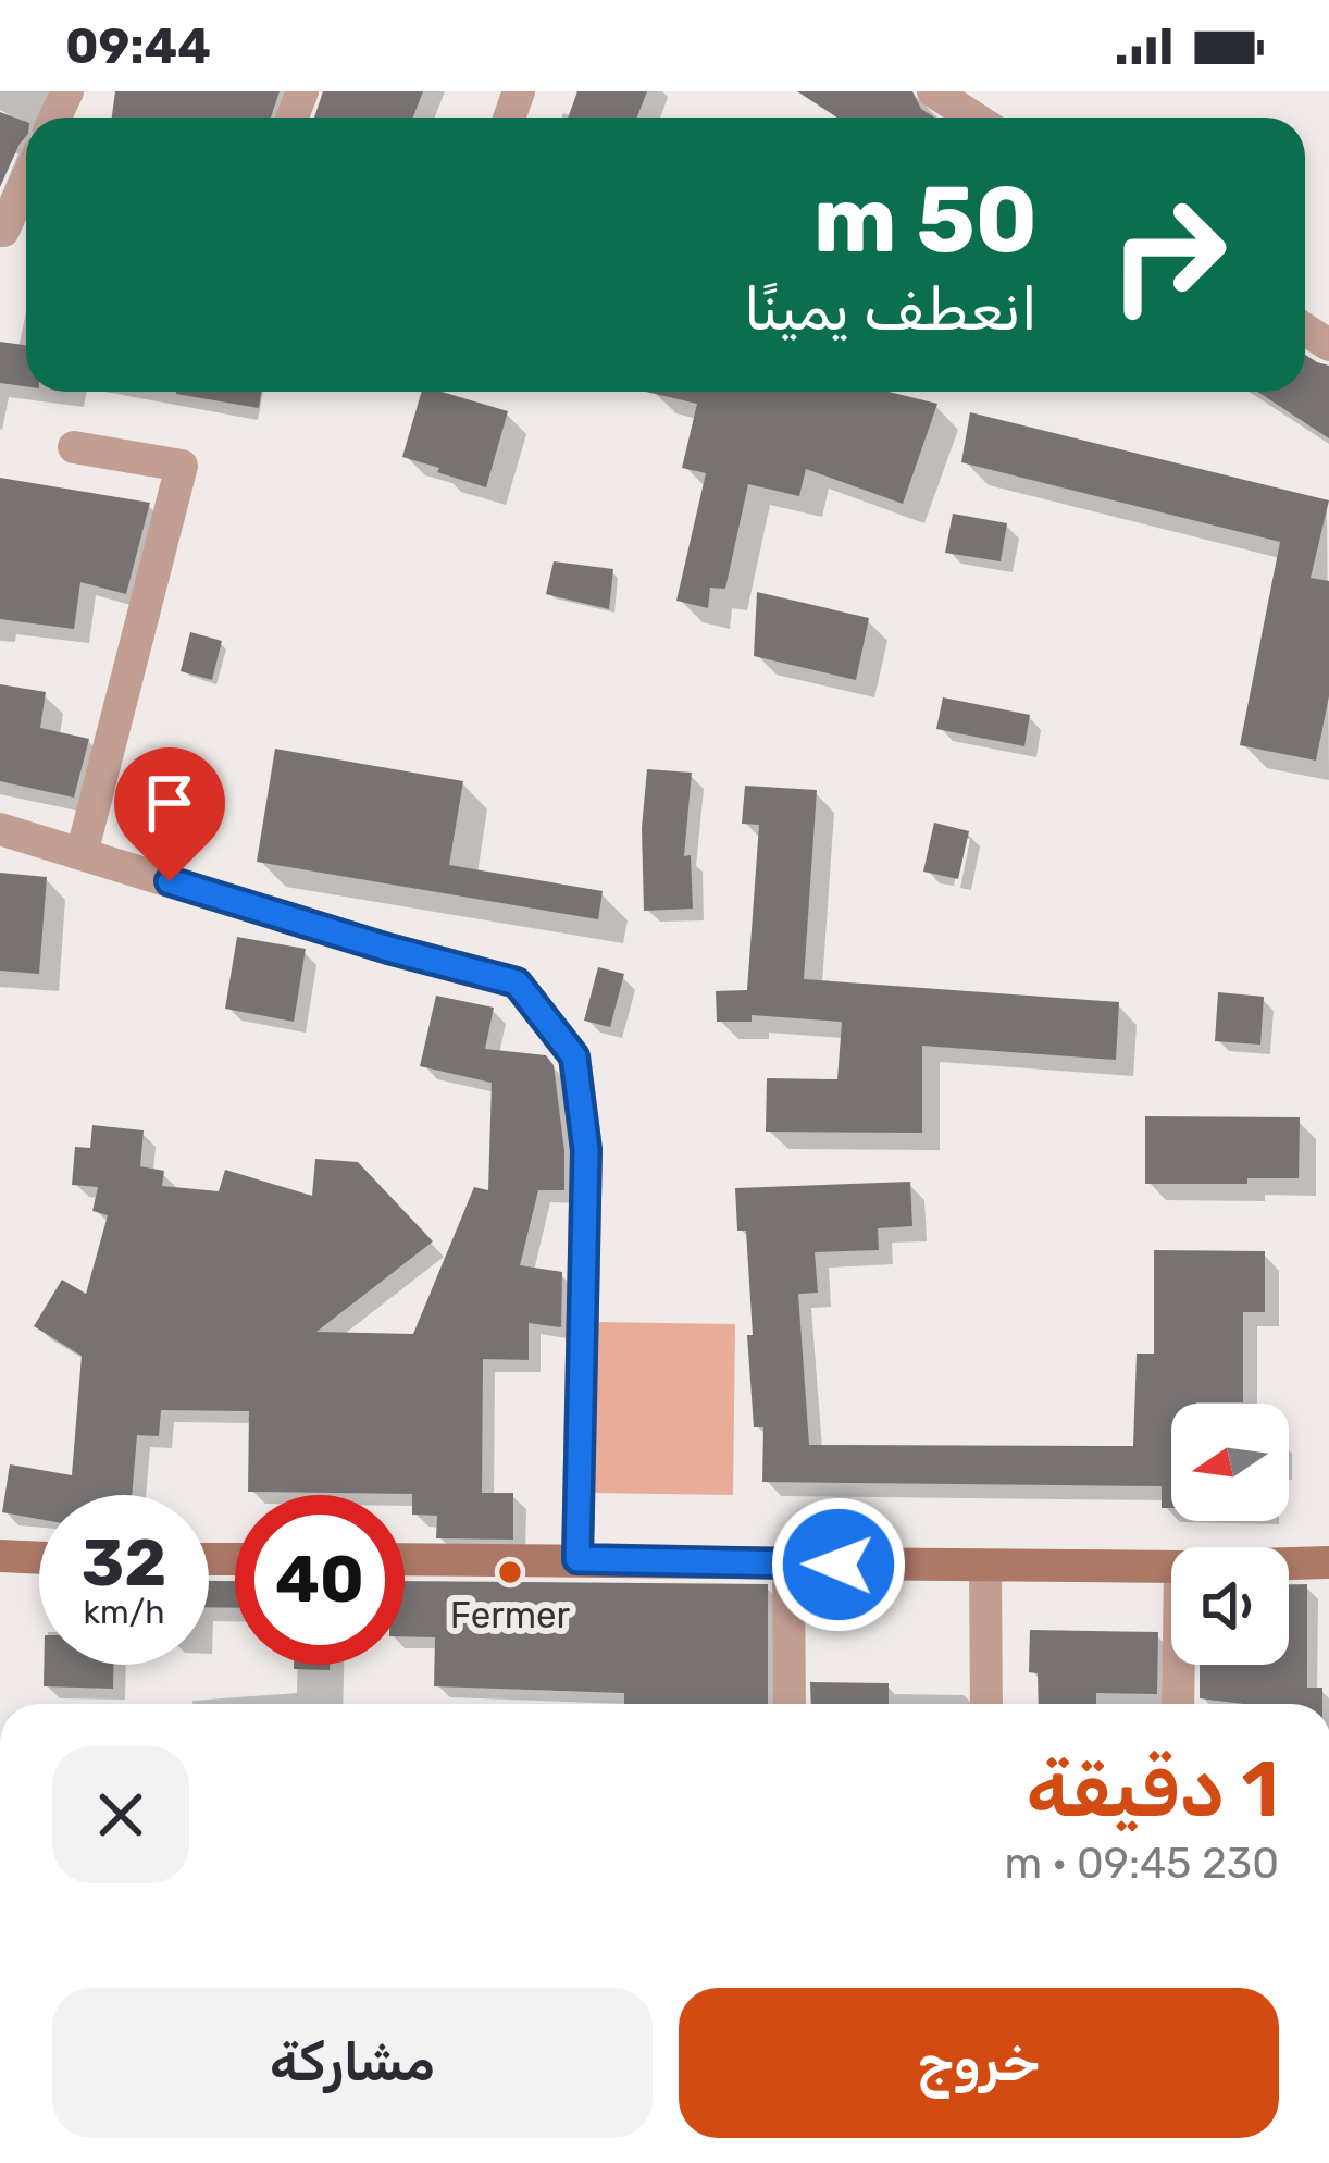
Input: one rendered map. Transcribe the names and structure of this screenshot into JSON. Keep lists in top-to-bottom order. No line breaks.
{"places":["Fermer"],"north":"left","page":{"status":"09:44","turn":["50 m","انعطف يمينًا"],"speed":"32 km/h","limit":"40","heading":["1 دقيقة","230 m · 09:45"],"buttons":["خروج","مشاركة"]}}
